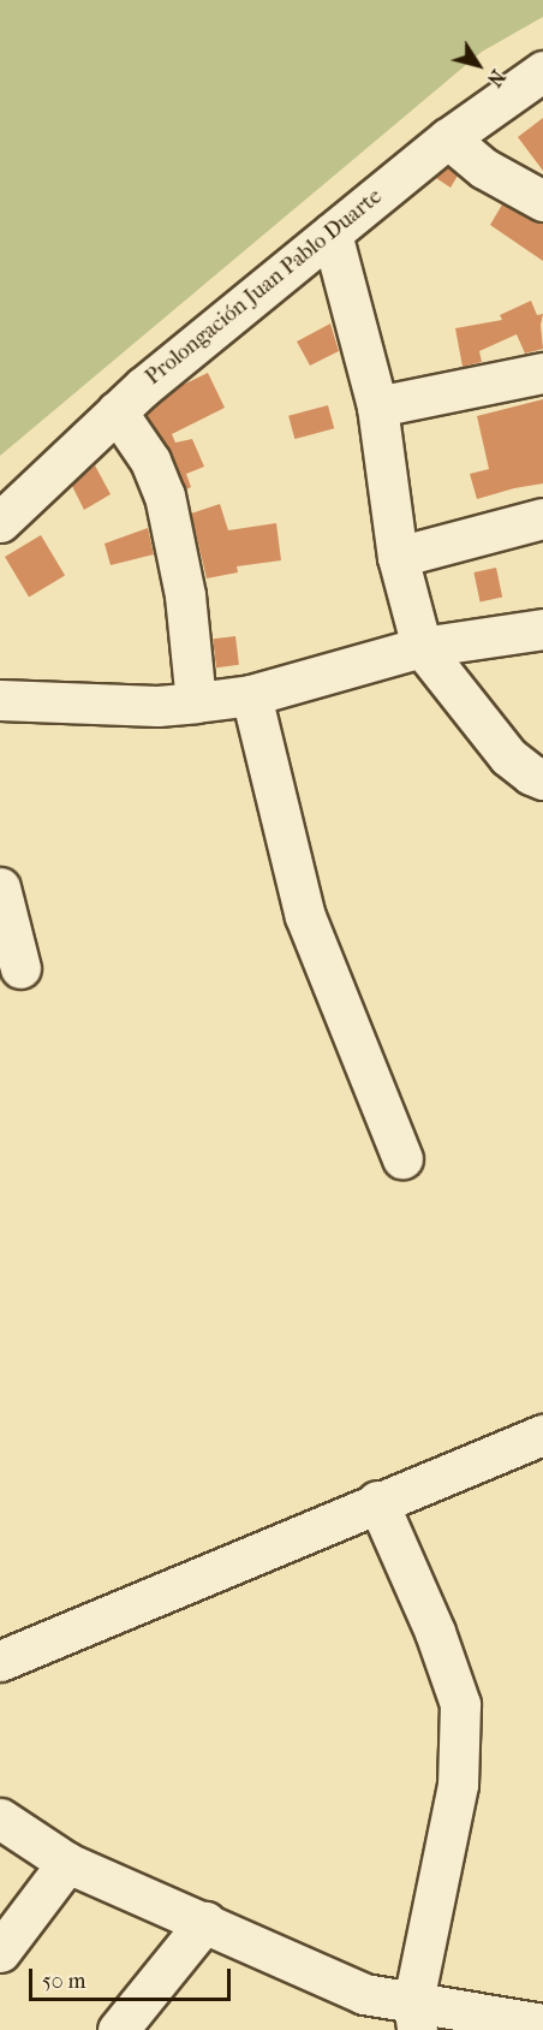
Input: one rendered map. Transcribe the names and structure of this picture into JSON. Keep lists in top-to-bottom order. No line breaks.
{"streets":{"street":["Prolongación Juan Pablo Duarte"]},"scale_bar":"50 m","north":"bottom right"}
